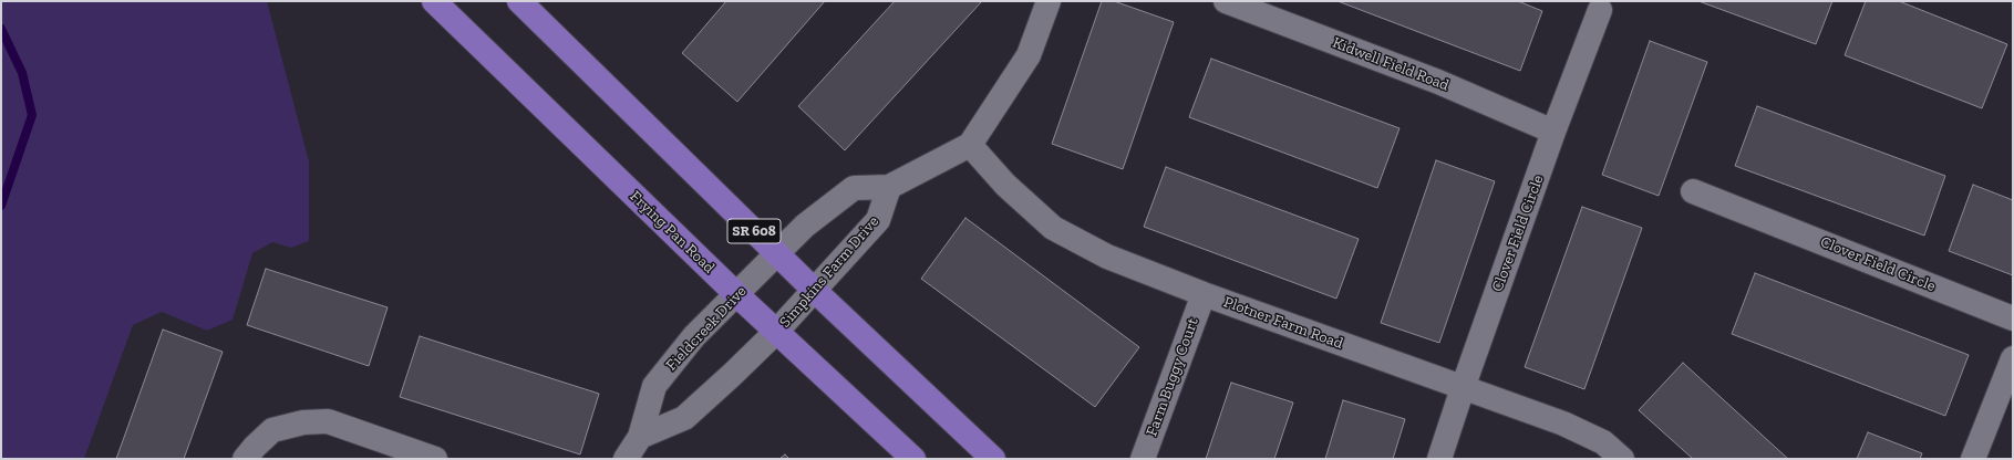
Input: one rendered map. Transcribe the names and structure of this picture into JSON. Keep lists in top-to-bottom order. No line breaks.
{"streets":{"main road":["SR 608","Frying Pan Road"],"street":["Kidwell Field Road","Clover Field Circle","Simpkins Farm Drive","Plotner Farm Road","Fieldcreek Drive","Farm Buggy Court"]},"crossings":[["Kidwell Field Road","Clover Field Circle"],["SR 608","Simpkins Farm Drive"],["SR 608","Fieldcreek Drive"],["Frying Pan Road","Simpkins Farm Drive"],["Frying Pan Road","Fieldcreek Drive"],["Clover Field Circle","Plotner Farm Road"],["Plotner Farm Road","Farm Buggy Court"]]}
